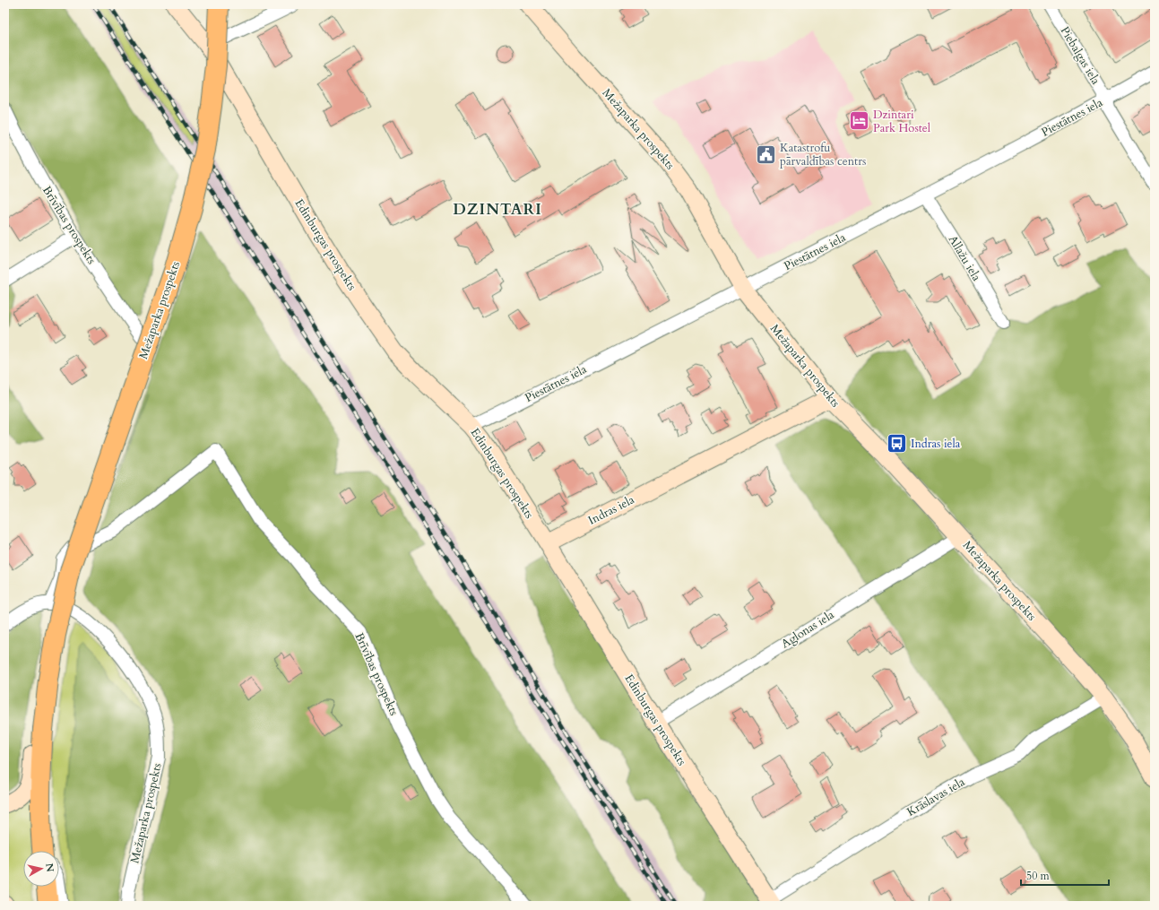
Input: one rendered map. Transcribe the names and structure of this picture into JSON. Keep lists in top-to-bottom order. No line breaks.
{"streets":{"main road":["Mežaparka prospekts"],"street":["Piebalgas iela","Piestātnes iela","Brīvības prospekts","Edinburgas prospekts","Allažu iela","Indras iela","Aglonas iela","Krāslavas iela"]},"crossings":[["Piebalgas iela","Piestātnes iela"],["Piestātnes iela","Mežaparka prospekts"],["Piestātnes iela","Edinburgas prospekts"],["Piestātnes iela","Allažu iela"],["Mežaparka prospekts","Brīvības prospekts"],["Mežaparka prospekts","Indras iela"],["Mežaparka prospekts","Aglonas iela"],["Mežaparka prospekts","Krāslavas iela"],["Edinburgas prospekts","Indras iela"],["Edinburgas prospekts","Aglonas iela"],["Edinburgas prospekts","Krāslavas iela"]],"districts":["DZINTARI"],"places":{"hotel":["Dzintari Park Hostel"],"public building":["Katastrofu pārvaldības centrs"],"bus stop":["Indras iela"]},"scale_bar":"50 m","north":"right"}
